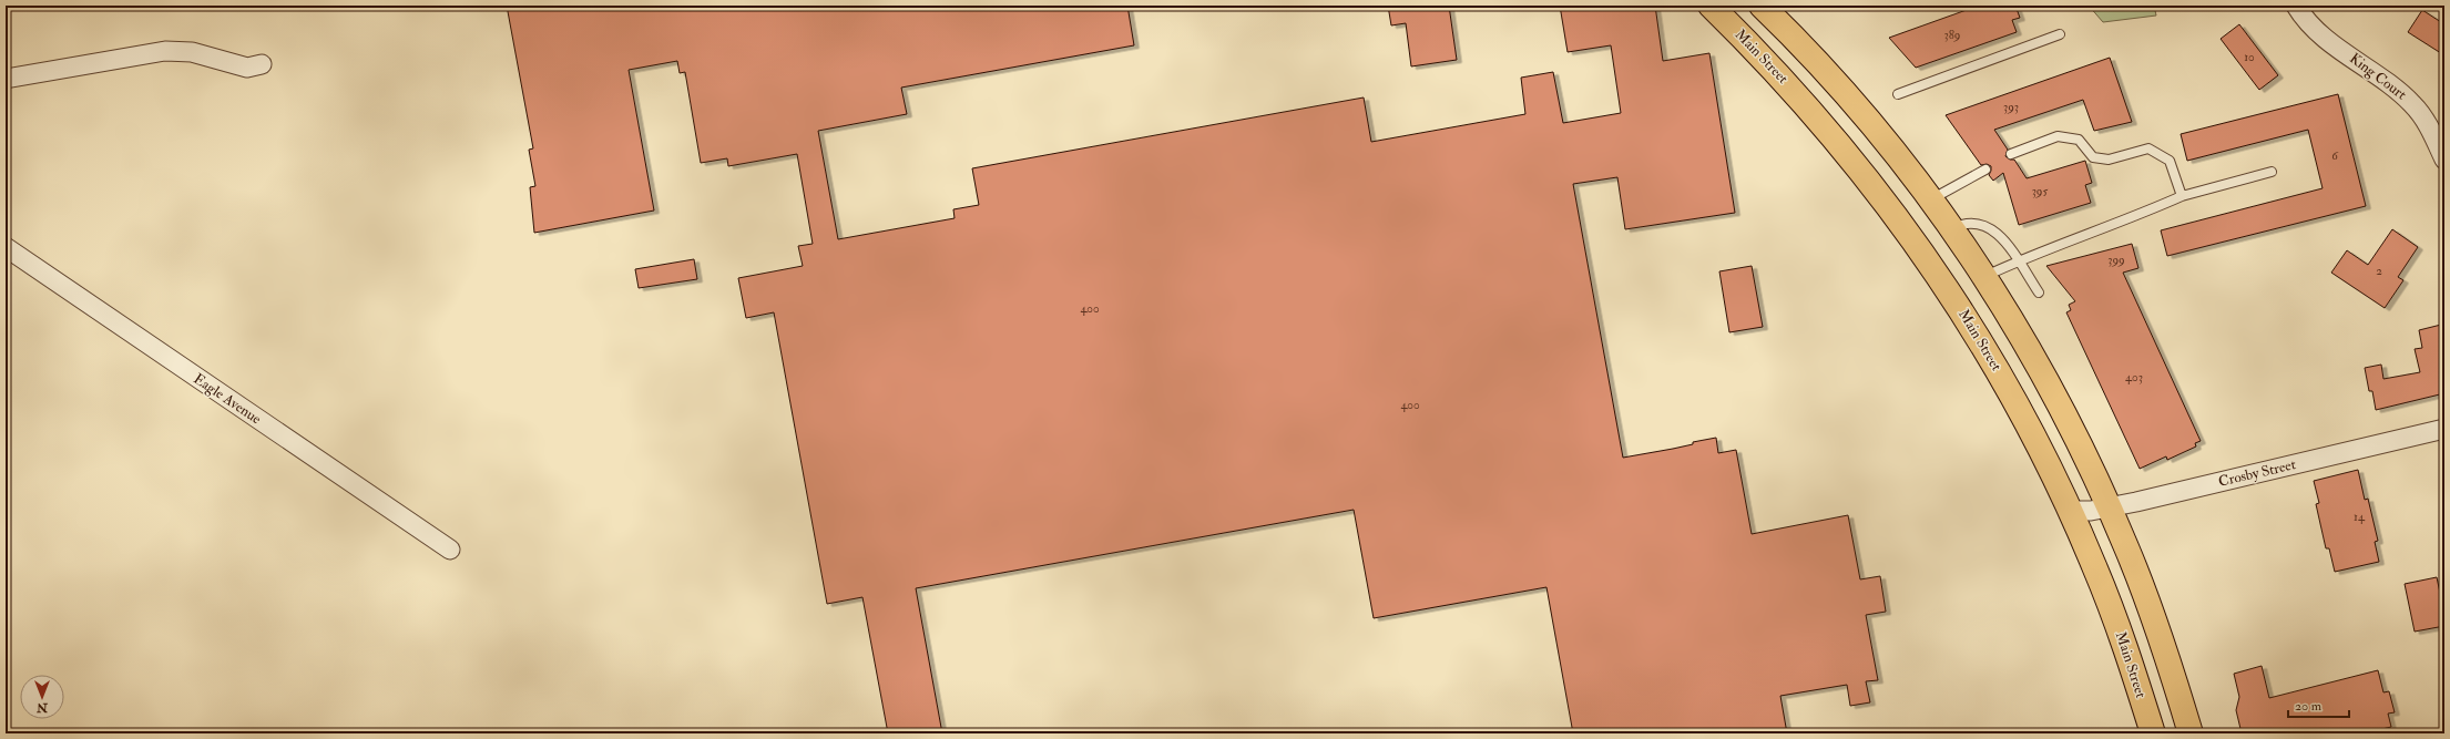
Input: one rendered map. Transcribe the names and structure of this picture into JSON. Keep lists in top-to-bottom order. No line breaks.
{"streets":{"main road":["Main Street"],"street":["King Court","Eagle Avenue","Crosby Street"]},"crossings":[["Main Street","Crosby Street"]],"house_numbers":["389","10","393","6","395","399","2","400","403","400","14"],"scale_bar":"20 m","north":"bottom"}
